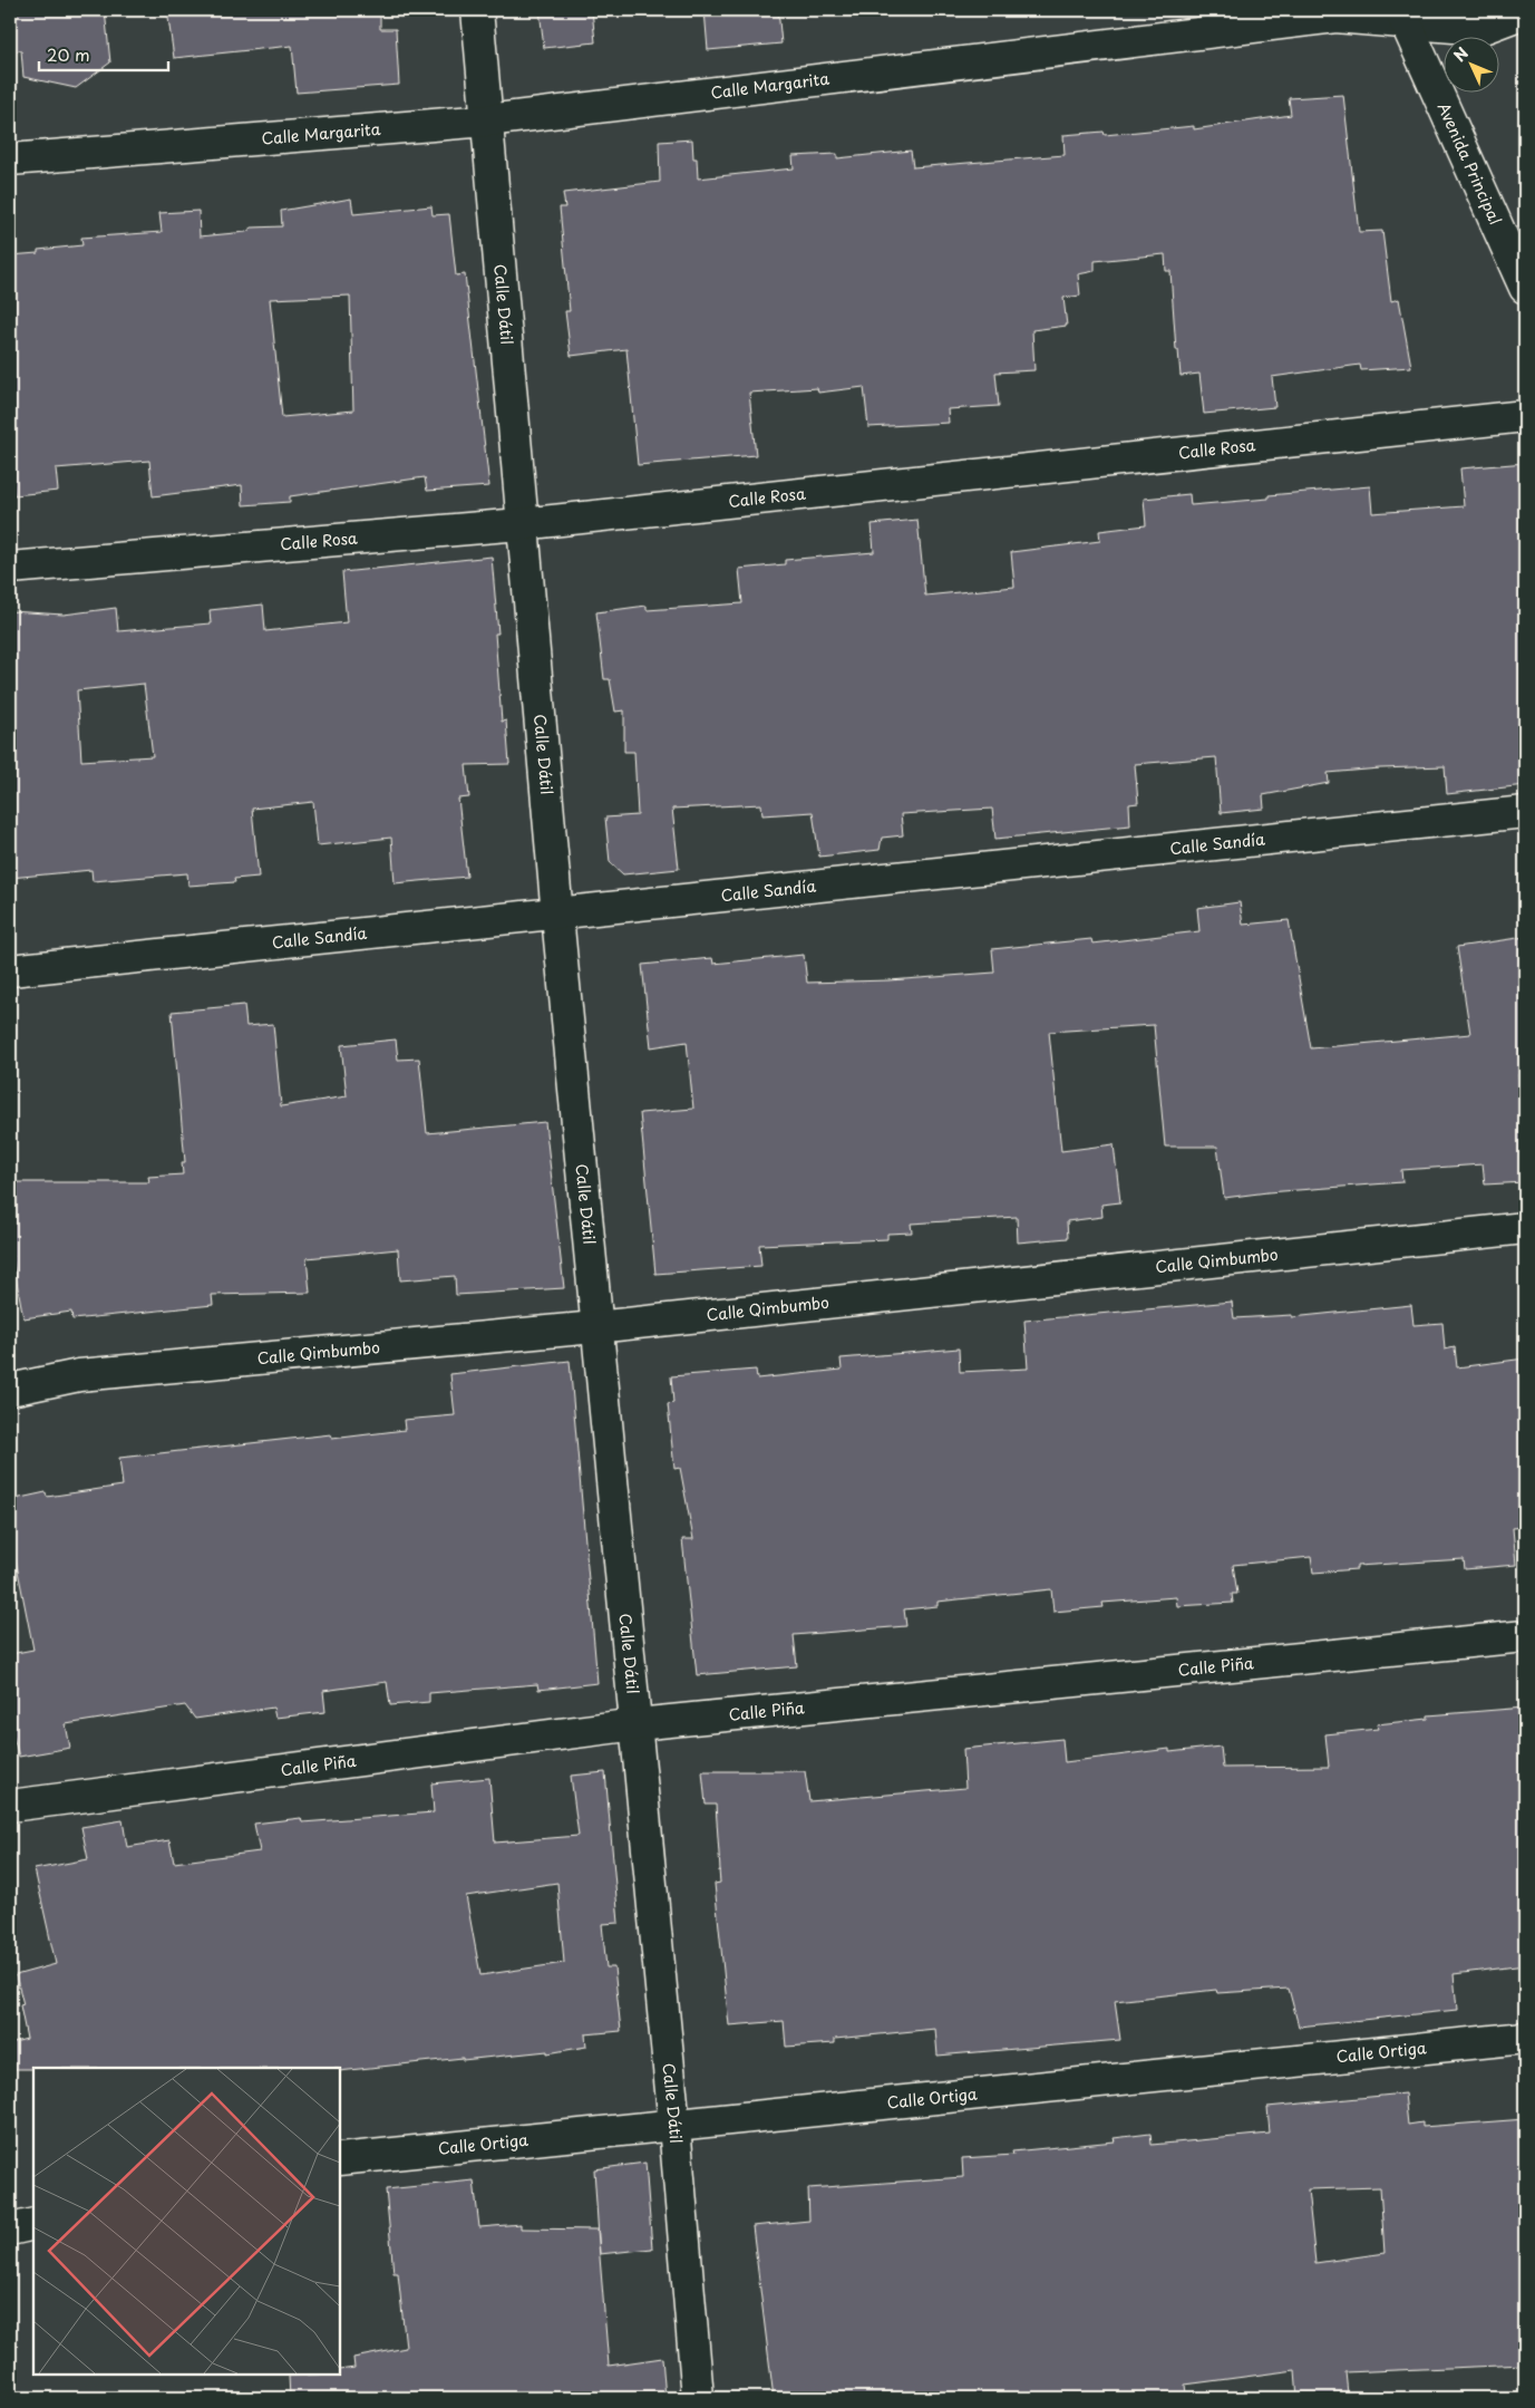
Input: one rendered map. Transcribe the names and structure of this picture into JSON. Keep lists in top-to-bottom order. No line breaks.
{"streets":{"street":["Calle Margarita","Avenida Principal","Calle Dátil","Calle Rosa","Calle Sandía","Calle Qimbumbo","Calle Piña","Calle Ortiga"]},"crossings":[["Calle Margarita","Avenida Principal"],["Calle Margarita","Calle Dátil"],["Calle Dátil","Calle Rosa"],["Calle Dátil","Calle Sandía"],["Calle Dátil","Calle Qimbumbo"],["Calle Dátil","Calle Piña"],["Calle Dátil","Calle Ortiga"]],"scale_bar":"20 m","north":"top left"}
